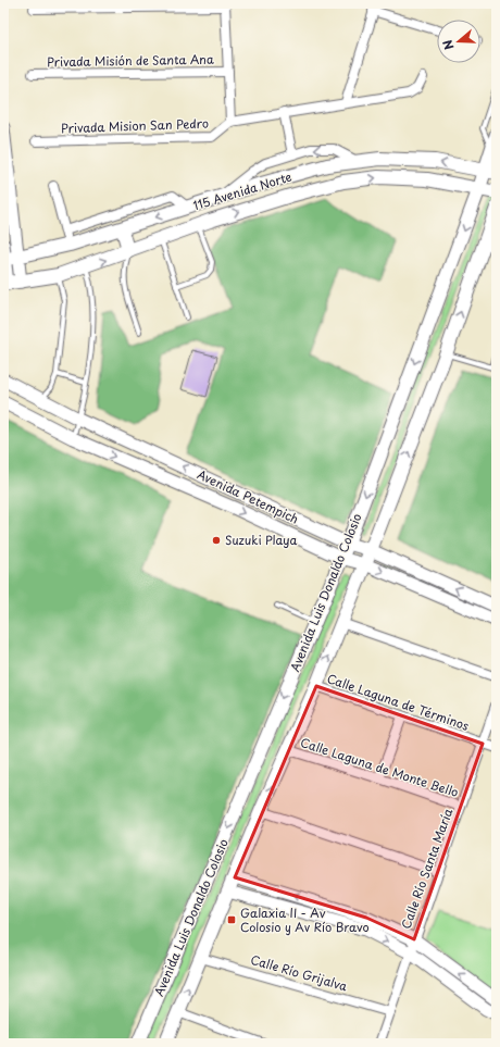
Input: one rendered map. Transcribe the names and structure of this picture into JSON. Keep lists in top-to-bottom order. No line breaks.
{"streets":{"main road":["115 Avenida Norte","Avenida Petempich","Avenida Luis Donaldo Colosio"],"street":["Privada Misión de Santa Ana","Privada Mision San Pedro","Calle Laguna de Términos","Calle Laguna de Monte Bello","Calle Río Santa María","Calle Río Grijalva"]},"crossings":[["115 Avenida Norte","Avenida Luis Donaldo Colosio"],["Avenida Petempich","Avenida Luis Donaldo Colosio"],["Avenida Luis Donaldo Colosio","Calle Laguna de Términos"],["Avenida Luis Donaldo Colosio","Calle Laguna de Monte Bello"],["Avenida Luis Donaldo Colosio","Calle Río Grijalva"],["Calle Laguna de Términos","Calle Río Santa María"],["Calle Laguna de Monte Bello","Calle Río Santa María"],["Calle Río Santa María","Calle Río Grijalva"]],"places":{"other":["Suzuki Playa"],"transit":["Galaxia II - Av Colosio y Av Río Bravo"]},"north":"left"}
